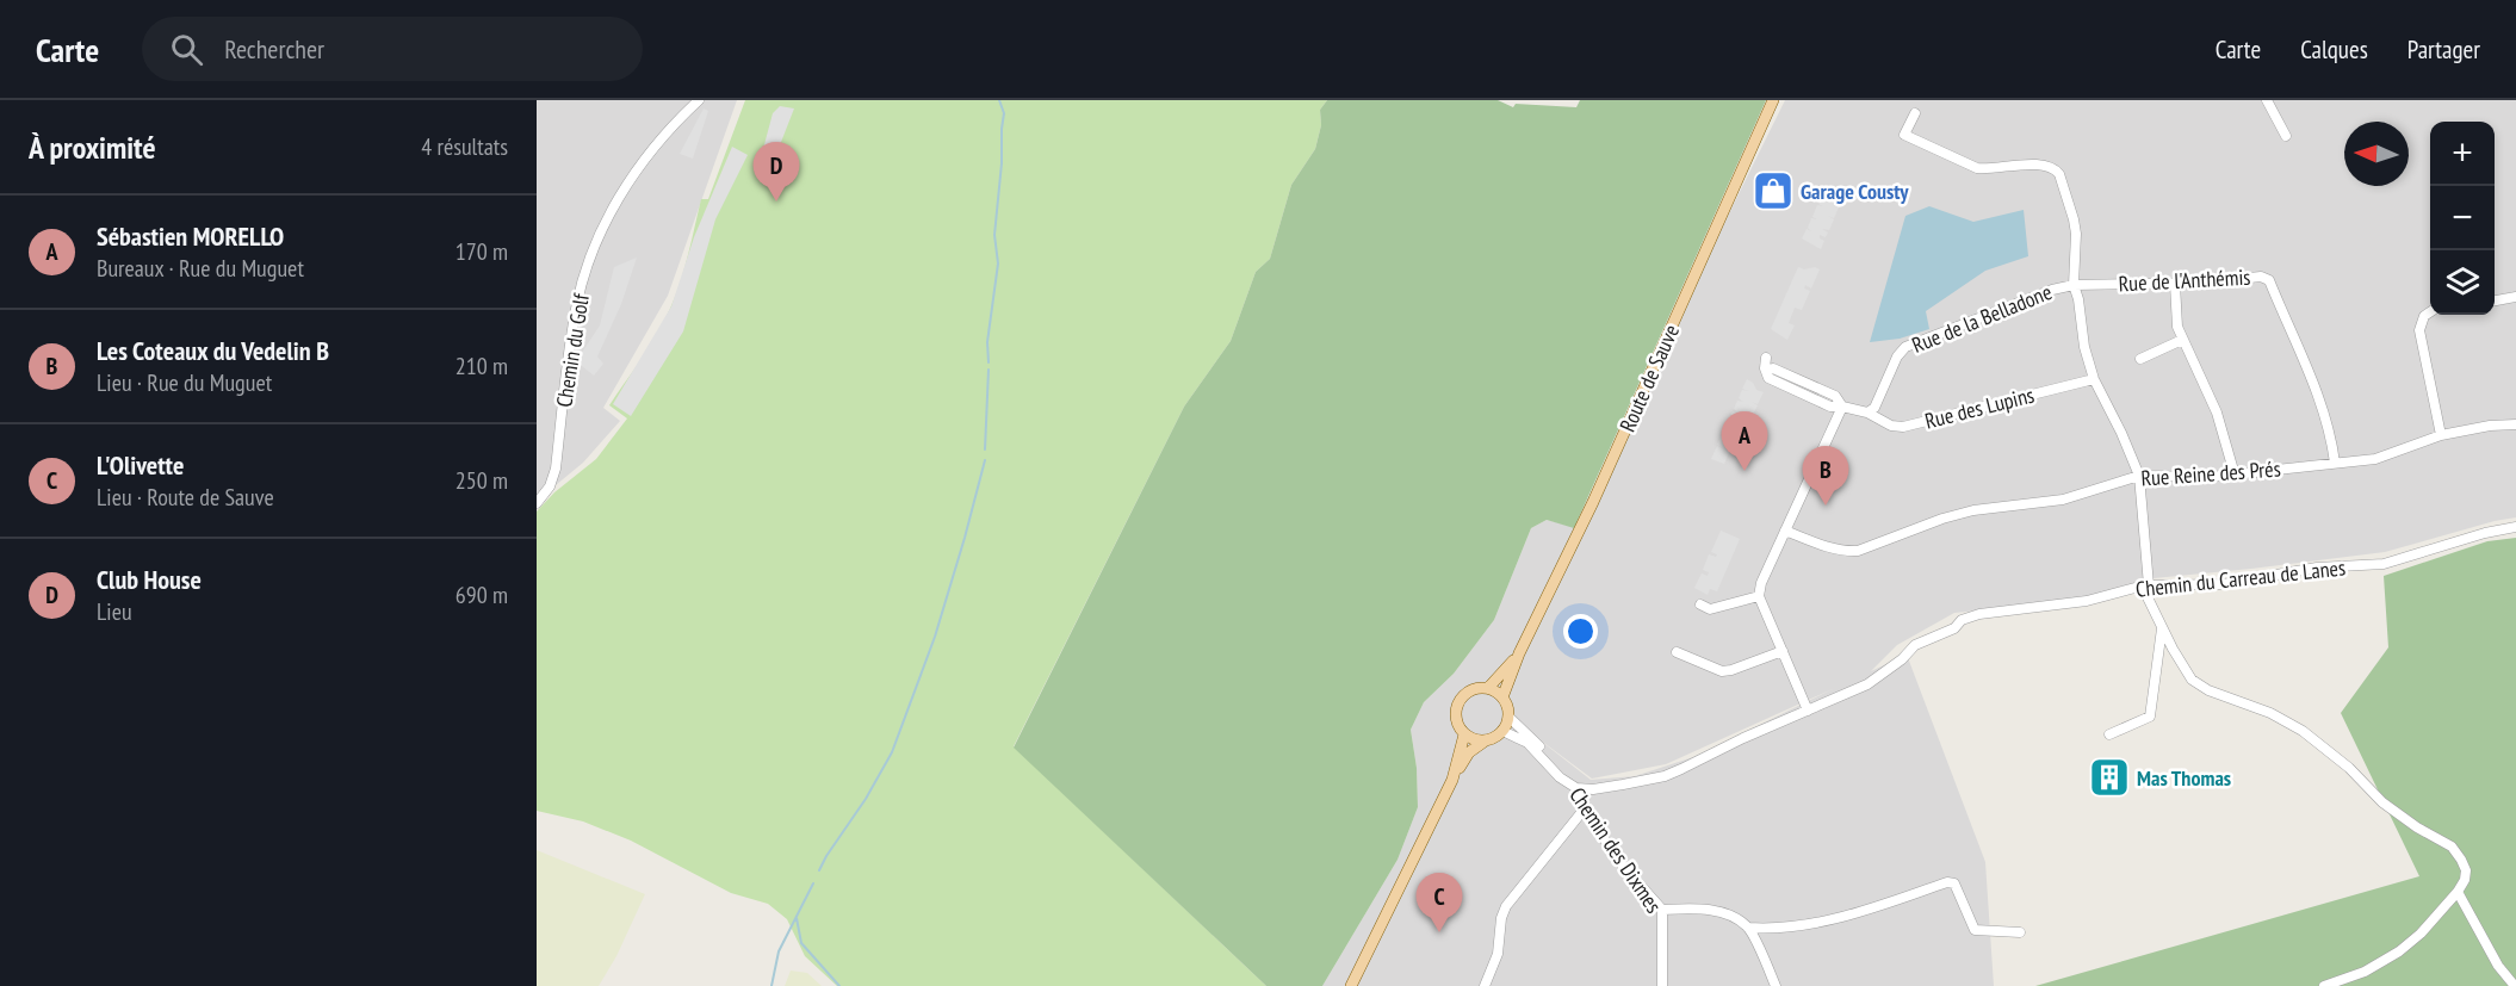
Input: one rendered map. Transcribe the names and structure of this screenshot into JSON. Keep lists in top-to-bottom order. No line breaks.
{"streets":{"main road":["Route de Sauve"],"street":["Rue de l'Anthémis","Rue de la Belladone","Chemin du Golf","Rue des Lupins","Rue Reine des Prés","Chemin du Carreau de Lanes","Chemin des Dixmes"]},"crossings":[["Rue de l'Anthémis","Rue de la Belladone"],["Rue de l'Anthémis","Rue Reine des Prés"],["Rue de la Belladone","Rue des Lupins"],["Route de Sauve","Chemin des Dixmes"],["Chemin du Carreau de Lanes","Chemin des Dixmes"]],"places":{"shop":["Garage Cousty"],"building":["Mas Thomas"]},"north":"left","page":{"header":"Carte","search":"Rechercher","nav":["Carte","Calques","Partager"],"heading":["À proximité","4 résultats"],"map_buttons":["+","−"],"pins":["D","A","B","C"],"list":[{"mark":"A","name":"Sébastien MORELLO","note":"Bureaux · Rue du Muguet","value":"170 m"},{"mark":"B","name":"Les Coteaux du Vedelin B","note":"Lieu · Rue du Muguet","value":"210 m"},{"mark":"C","name":"L'Olivette","note":"Lieu · Route de Sauve","value":"250 m"},{"mark":"D","name":"Club House","note":"Lieu","value":"690 m"}]}}
